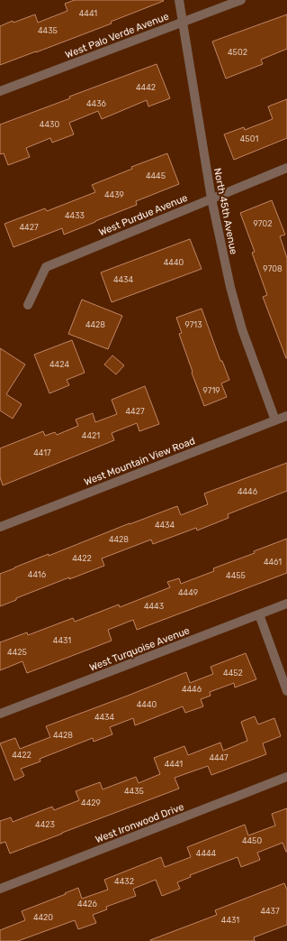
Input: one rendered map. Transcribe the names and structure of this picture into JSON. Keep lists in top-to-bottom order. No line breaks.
{"streets":{"street":["West Palo Verde Avenue","North 45th Avenue","West Purdue Avenue","West Mountain View Road","West Turquoise Avenue","West Ironwood Drive"]},"crossings":[["West Palo Verde Avenue","North 45th Avenue"],["North 45th Avenue","West Purdue Avenue"],["North 45th Avenue","West Mountain View Road"]],"house_numbers":["4441","4435","4502","4442","4436","4430","4501","4445","4439","4433","9702","4427","4440","9708","4434","4428","9713","4424","9719","4427","4421","4417","4446","4434","4428","4422","4461","4416","4455","4449","4443","4431","4425","4452","4446","4440","4434","4428","4422","4447","4441","4435","4429","4423","4450","4444","4432","4426","4437","4420","4431"]}
